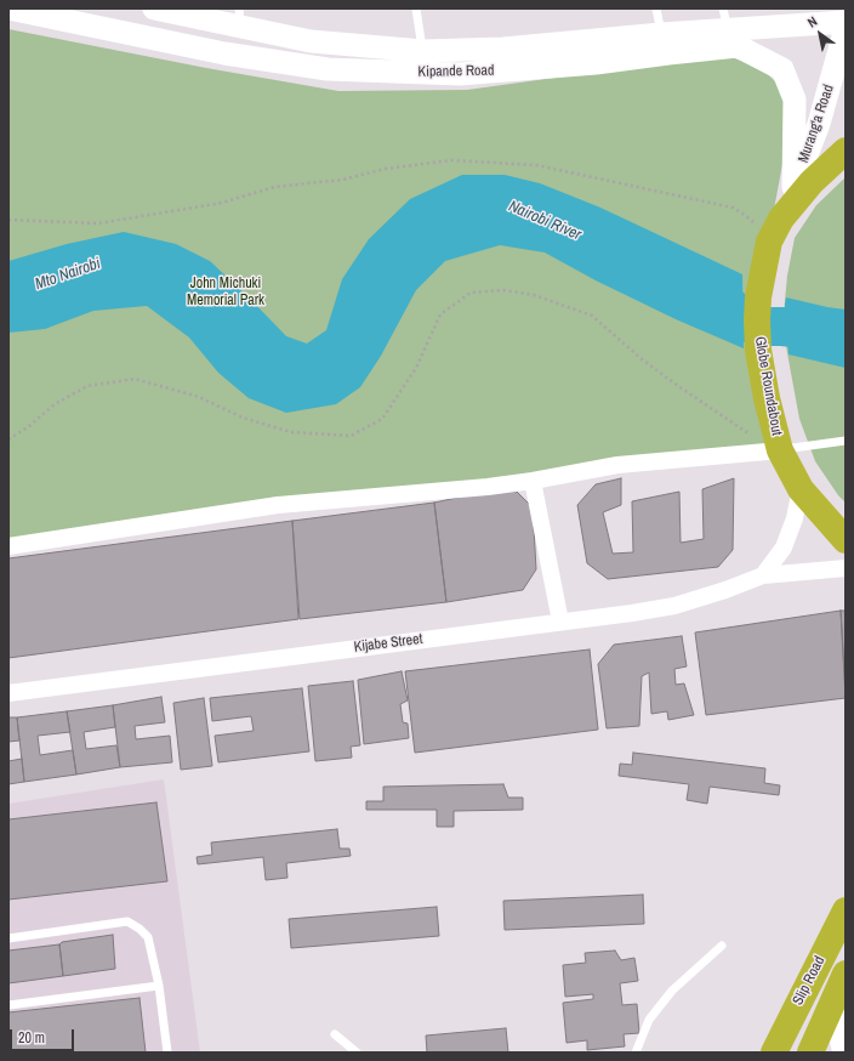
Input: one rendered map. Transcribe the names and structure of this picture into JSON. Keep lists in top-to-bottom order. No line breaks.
{"streets":{"highway":["Globe Roundabout","Slip Road"],"main road":["Kipande Road","Murang'a Road"],"street":["Kijabe Street"]},"crossings":[["Kipande Road","Murang'a Road"],["Murang'a Road","Globe Roundabout"]],"water":["Nairobi River","Mto Nairobi"],"parks":["John Michuki Memorial Park"],"scale_bar":"20 m","north":"top left"}
